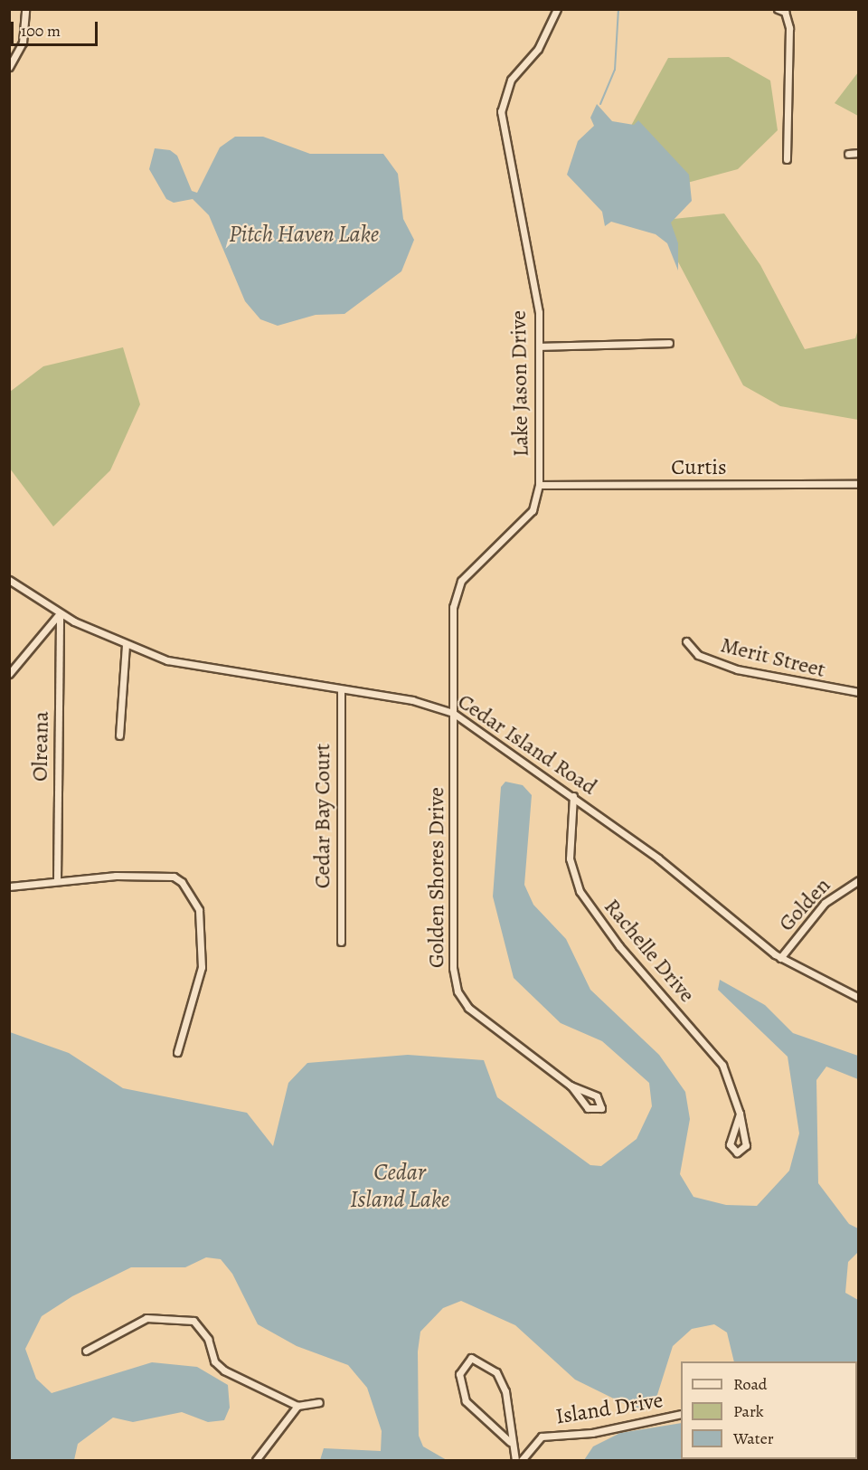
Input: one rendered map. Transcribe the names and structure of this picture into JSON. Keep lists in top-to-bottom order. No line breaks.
{"streets":{"street":["Lake Jason Drive","Curtis","Merit Street","Cedar Island Road","Olreana","Cedar Bay Court","Golden Shores Drive","Golden","Rachelle Drive","Island Drive"]},"crossings":[["Lake Jason Drive","Curtis"],["Lake Jason Drive","Cedar Island Road"],["Lake Jason Drive","Golden Shores Drive"],["Cedar Island Road","Olreana"],["Cedar Island Road","Cedar Bay Court"],["Cedar Island Road","Golden Shores Drive"],["Cedar Island Road","Golden"],["Cedar Island Road","Rachelle Drive"]],"water":["Pitch Haven Lake","Cedar Island Lake"],"legend":["Road","Park","Water"],"scale_bar":"100 m"}
